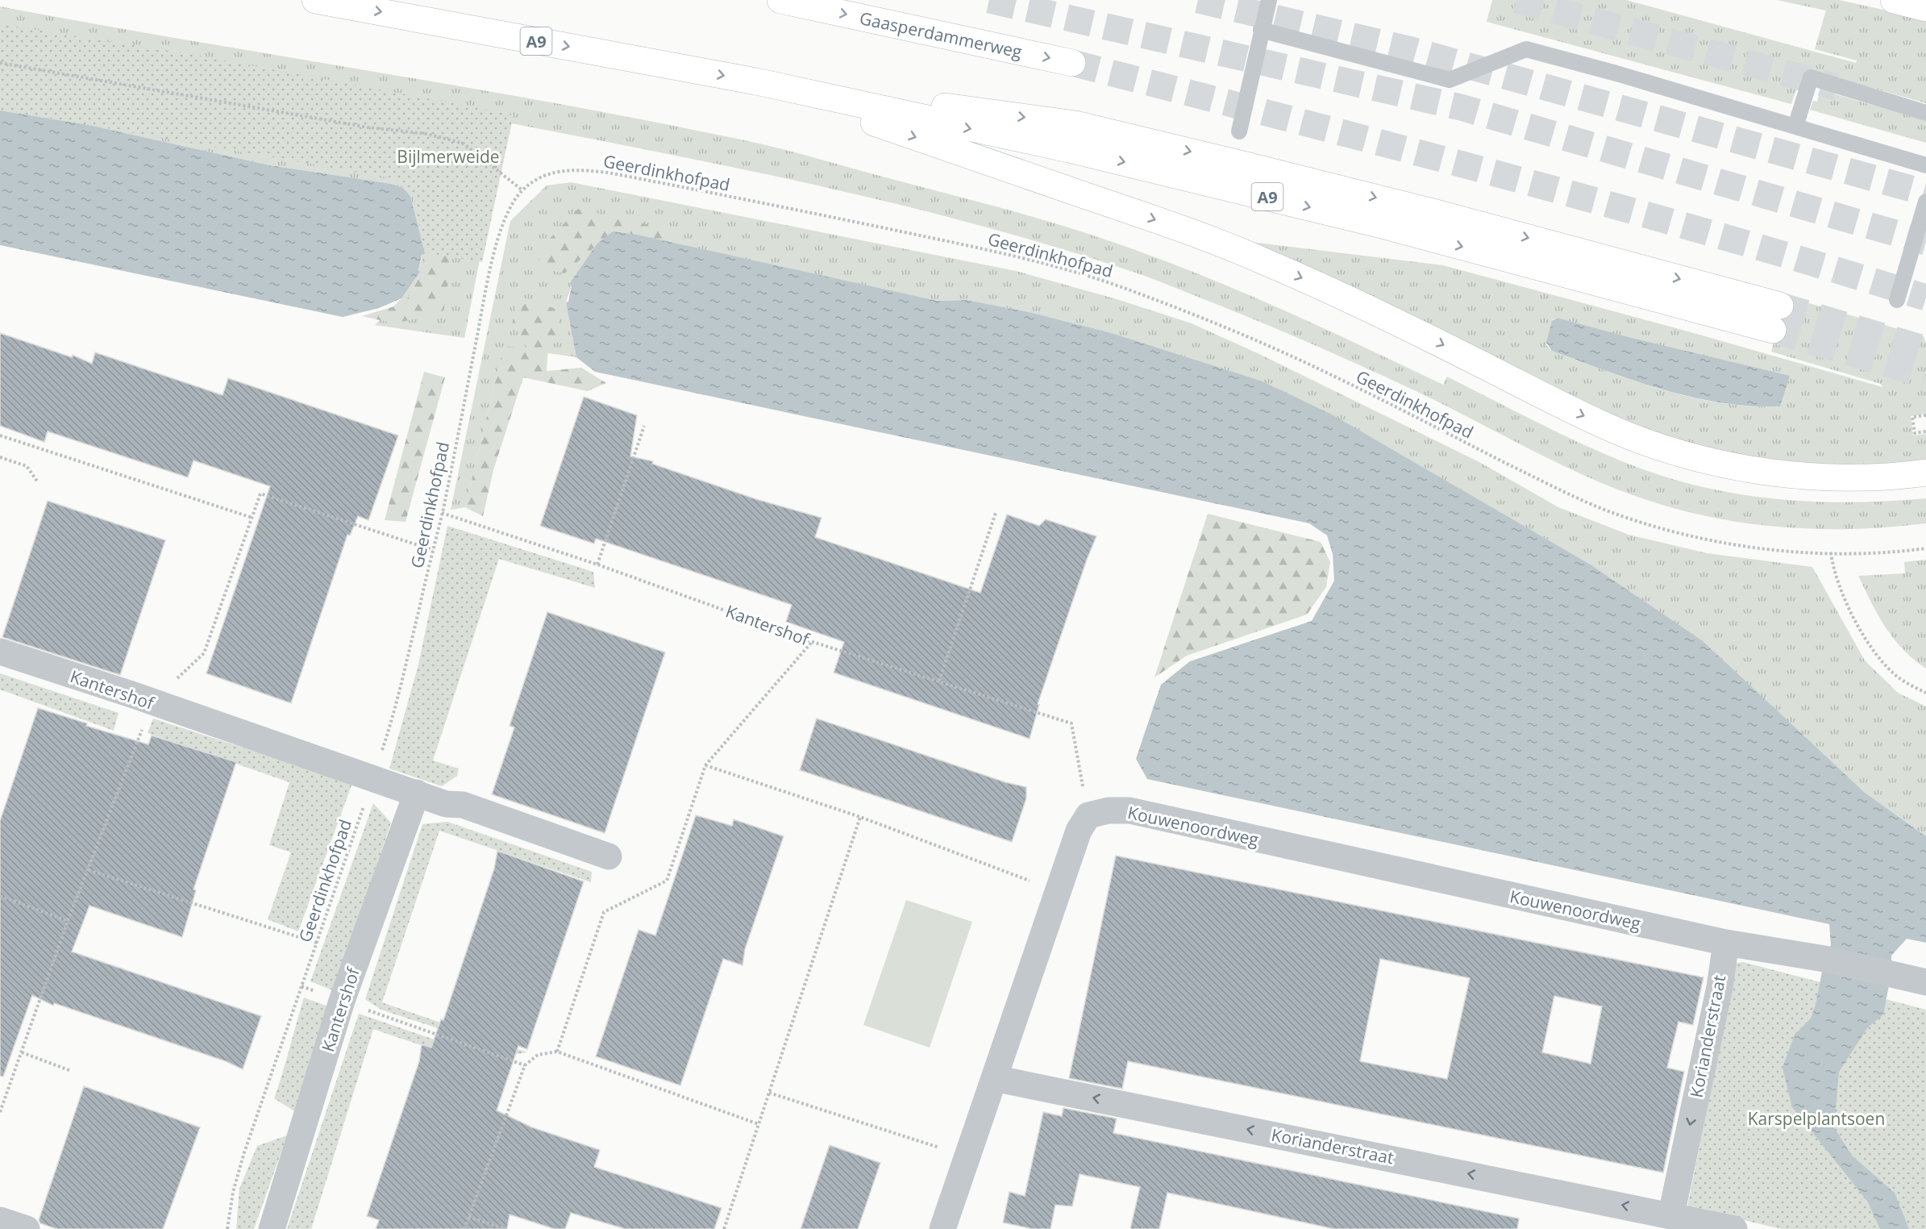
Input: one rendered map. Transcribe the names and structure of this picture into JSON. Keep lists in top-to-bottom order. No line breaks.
{"streets":{"highway":["Gaasperdammerweg","A9"],"street":["Kantershof","Kouwenoordweg","Korianderstraat"],"path":["Geerdinkhofpad"]},"crossings":[["Geerdinkhofpad","Kantershof"],["Kantershof","Kouwenoordweg"],["Kouwenoordweg","Korianderstraat"]],"parks":["Bijlmerweide","Karspelplantsoen"]}
